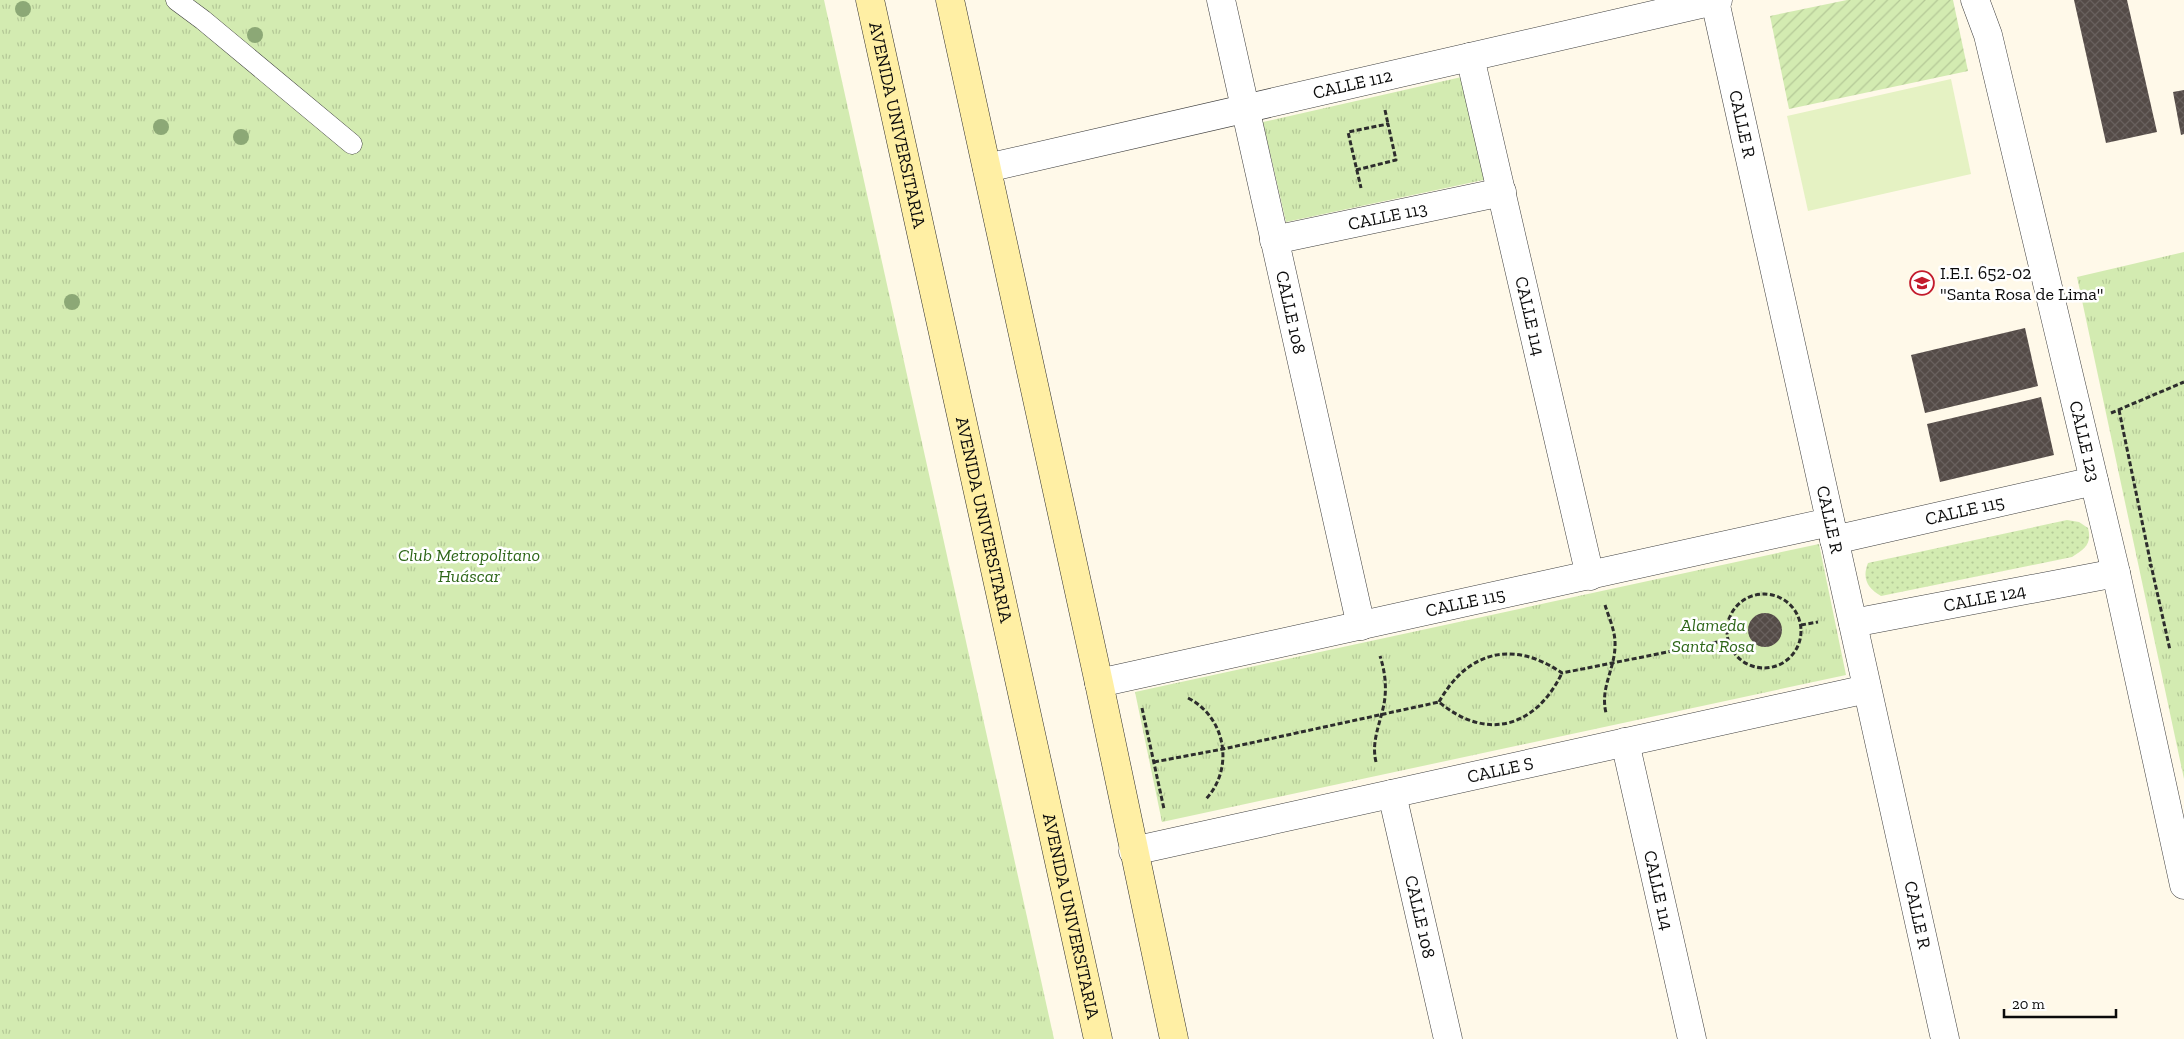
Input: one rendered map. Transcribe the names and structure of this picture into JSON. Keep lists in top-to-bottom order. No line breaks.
{"streets":{"street":["CALLE 112","AVENIDA UNIVERSITARIA","CALLE R","CALLE 113","CALLE 108","CALLE 114","CALLE 123","CALLE 115","CALLE 124","CALLE S"]},"crossings":[["CALLE 112","CALLE R"],["CALLE 112","CALLE 108"],["CALLE 112","CALLE 114"],["CALLE R","CALLE 115"],["CALLE R","CALLE 124"],["CALLE R","CALLE S"],["CALLE 113","CALLE 108"],["CALLE 113","CALLE 114"],["CALLE 108","CALLE 115"],["CALLE 108","CALLE S"],["CALLE 114","CALLE 115"],["CALLE 114","CALLE S"],["CALLE 123","CALLE 115"],["CALLE 123","CALLE 124"]],"parks":["Club Metropolitano Huáscar","Alameda Santa Rosa"],"places":{"school or university":["I.E.I. 652-02 \"Santa Rosa de Lima\""]},"scale_bar":"20 m"}
